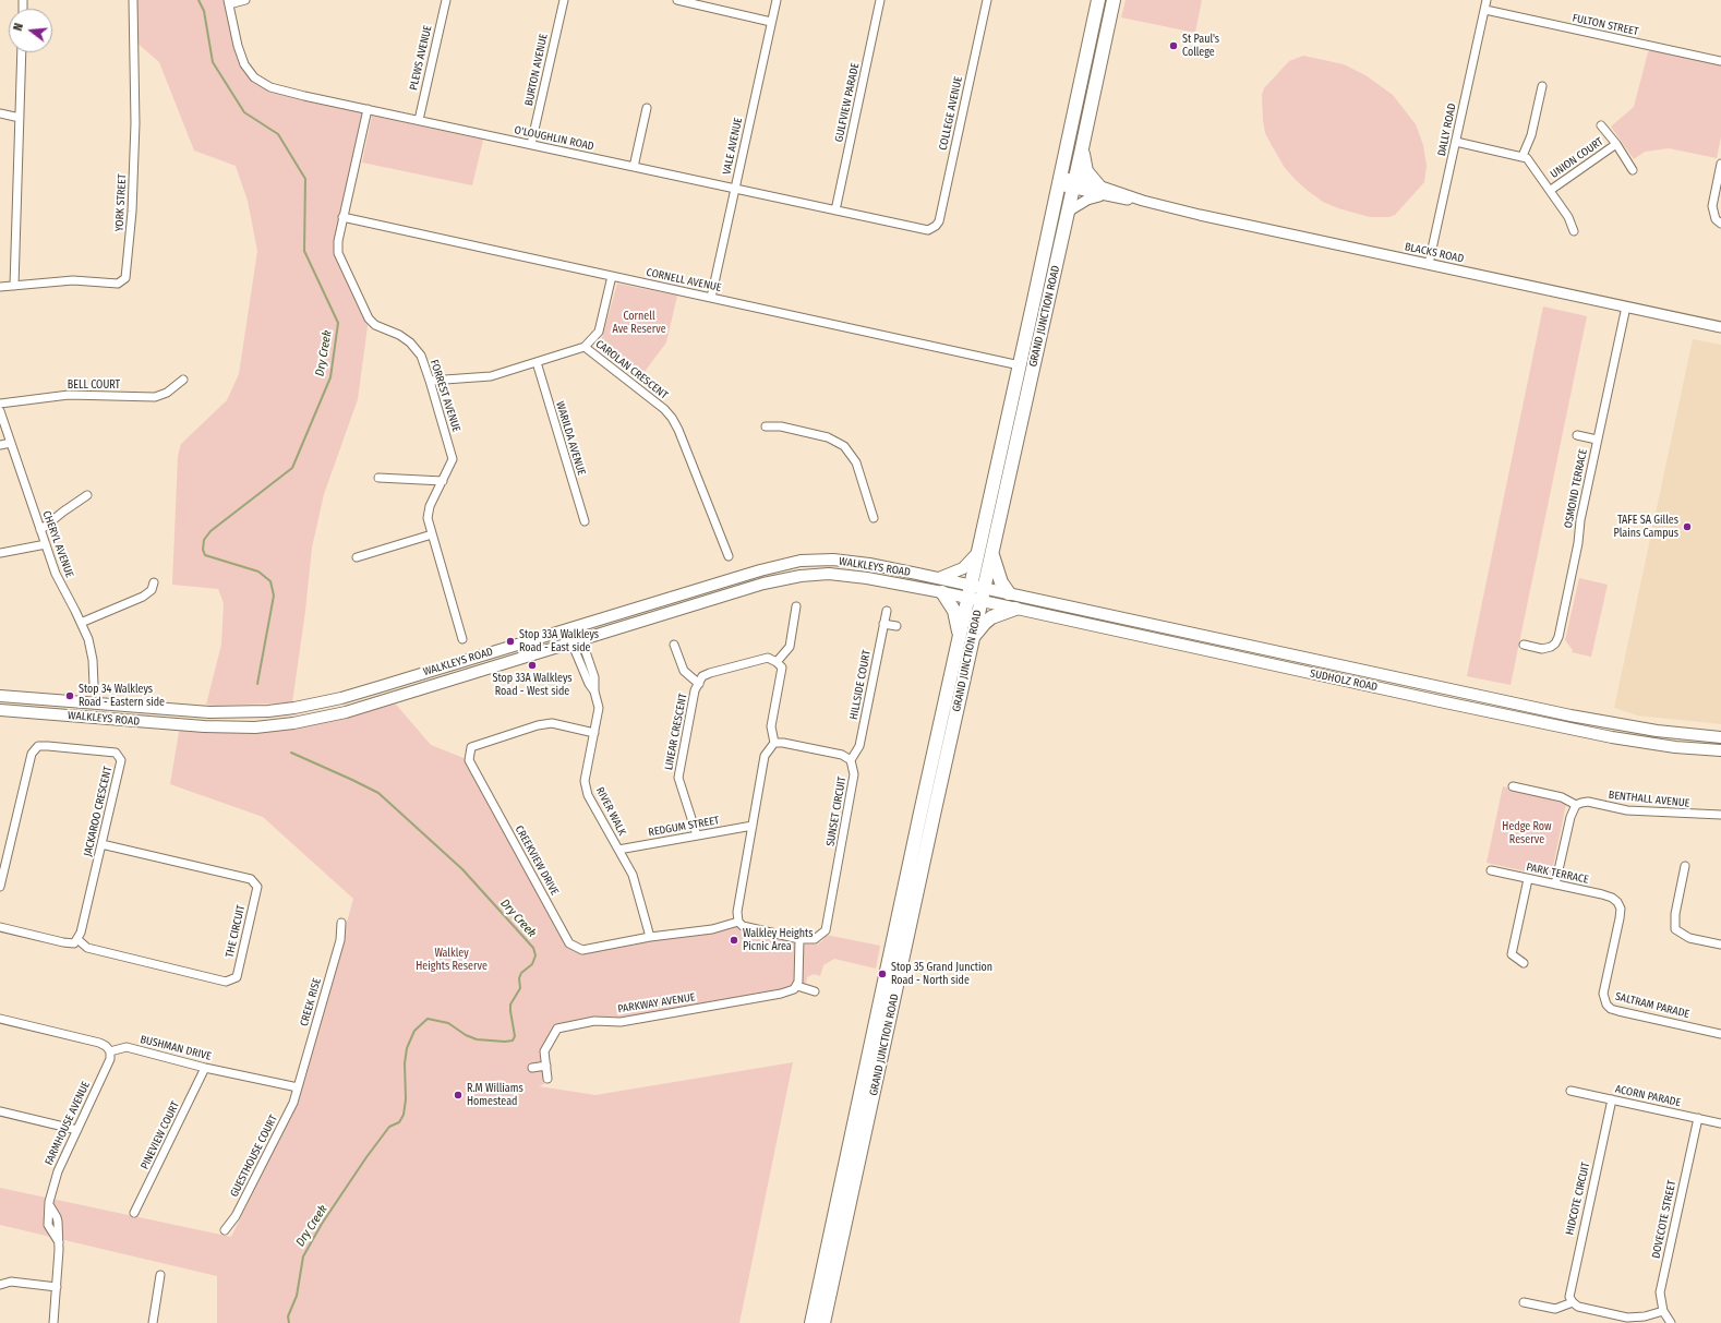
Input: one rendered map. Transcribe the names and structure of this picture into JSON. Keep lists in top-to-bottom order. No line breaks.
{"streets":{"highway":["GRAND JUNCTION ROAD"],"main road":["WALKLEYS ROAD","SUDHOLZ ROAD"],"street":["FULTON STREET","PLEWS AVENUE","BURTON AVENUE","GULFVIEW PARADE","COLLEGE AVENUE","DALLY ROAD","O'LOUGHLIN ROAD","VALE AVENUE","UNION COURT","YORK STREET","BLACKS ROAD","CORNELL AVENUE","CAROLAN CRESCENT","BELL COURT","FORREST AVENUE","WARILDA AVENUE","OSMOND TERRACE","CHERYL AVENUE","HILLSIDE COURT","LINEAR CRESCENT","BENTHALL AVENUE","JACKAROO CRESCENT","RIVER WALK","SUNSET CIRCUIT","REDGUM STREET","CREEKVIEW DRIVE","PARK TERRACE","THE CIRCUIT","CREEK RISE","PARKWAY AVENUE","SALTRAM PARADE","BUSHMAN DRIVE","ACORN PARADE","FARMHOUSE AVENUE","PINEVIEW COURT","GUESTHOUSE COURT","HIDCOTE CIRCUIT","DOVECOTE STREET"]},"crossings":[["FULTON STREET","DALLY ROAD"],["PLEWS AVENUE","O'LOUGHLIN ROAD"],["BURTON AVENUE","O'LOUGHLIN ROAD"],["GULFVIEW PARADE","O'LOUGHLIN ROAD"],["COLLEGE AVENUE","O'LOUGHLIN ROAD"],["DALLY ROAD","BLACKS ROAD"],["O'LOUGHLIN ROAD","VALE AVENUE"],["O'LOUGHLIN ROAD","FORREST AVENUE"],["VALE AVENUE","CORNELL AVENUE"],["BLACKS ROAD","GRAND JUNCTION ROAD"],["BLACKS ROAD","OSMOND TERRACE"],["CORNELL AVENUE","GRAND JUNCTION ROAD"],["CORNELL AVENUE","FORREST AVENUE"],["GRAND JUNCTION ROAD","WALKLEYS ROAD"],["GRAND JUNCTION ROAD","SUDHOLZ ROAD"],["CAROLAN CRESCENT","FORREST AVENUE"],["CAROLAN CRESCENT","WARILDA AVENUE"],["WALKLEYS ROAD","SUDHOLZ ROAD"],["WALKLEYS ROAD","RIVER WALK"],["HILLSIDE COURT","SUNSET CIRCUIT"],["LINEAR CRESCENT","REDGUM STREET"],["JACKAROO CRESCENT","THE CIRCUIT"],["RIVER WALK","REDGUM STREET"],["RIVER WALK","CREEKVIEW DRIVE"],["SUNSET CIRCUIT","CREEKVIEW DRIVE"],["PARK TERRACE","SALTRAM PARADE"],["CREEK RISE","BUSHMAN DRIVE"],["CREEK RISE","GUESTHOUSE COURT"],["BUSHMAN DRIVE","FARMHOUSE AVENUE"],["BUSHMAN DRIVE","PINEVIEW COURT"],["BUSHMAN DRIVE","GUESTHOUSE COURT"],["ACORN PARADE","HIDCOTE CIRCUIT"],["ACORN PARADE","DOVECOTE STREET"]],"water":["Dry Creek"],"parks":["Cornell Ave Reserve","Hedge Row Reserve","Walkley Heights Reserve"],"places":["St Paul's College","TAFE SA Gilles Plains Campus","Stop 33A Walkleys Road - East side","Stop 33A Walkleys Road - West side","Stop 34 Walkleys Road - Eastern side","Walkley Heights Picnic Area","Stop 35 Grand Junction Road - North side","R.M Williams Homestead"],"north":"left"}
